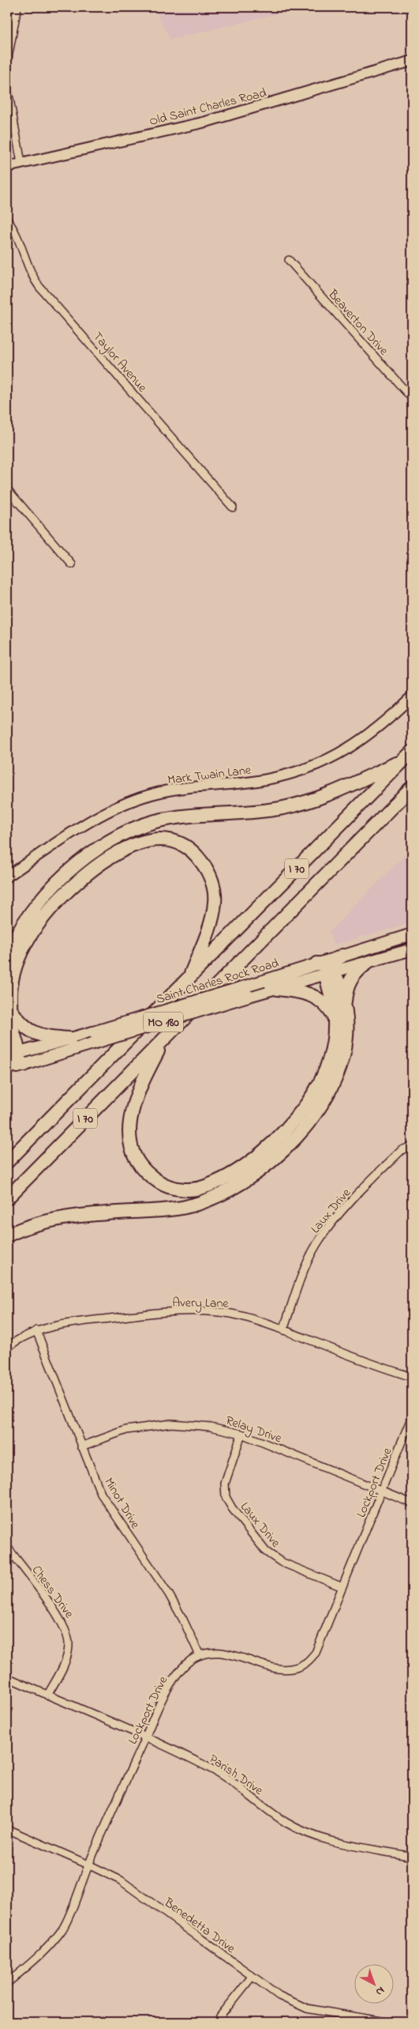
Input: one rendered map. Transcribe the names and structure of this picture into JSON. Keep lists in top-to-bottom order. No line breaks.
{"streets":{"highway":["I 70"],"main road":["Saint Charles Rock Road","MO 180"],"street":["Old Saint Charles Road","Beaverton Drive","Taylor Avenue","Mark Twain Lane","Laux Drive","Avery Lane","Relay Drive","Lockport Drive","Minot Drive","Chess Drive","Parish Drive","Benedetta Drive"]},"crossings":[["Laux Drive","Avery Lane"],["Laux Drive","Relay Drive"],["Laux Drive","Lockport Drive"],["Avery Lane","Minot Drive"],["Relay Drive","Lockport Drive"],["Relay Drive","Minot Drive"],["Lockport Drive","Minot Drive"],["Lockport Drive","Parish Drive"],["Lockport Drive","Benedetta Drive"],["Chess Drive","Parish Drive"]],"north":"bottom right"}
